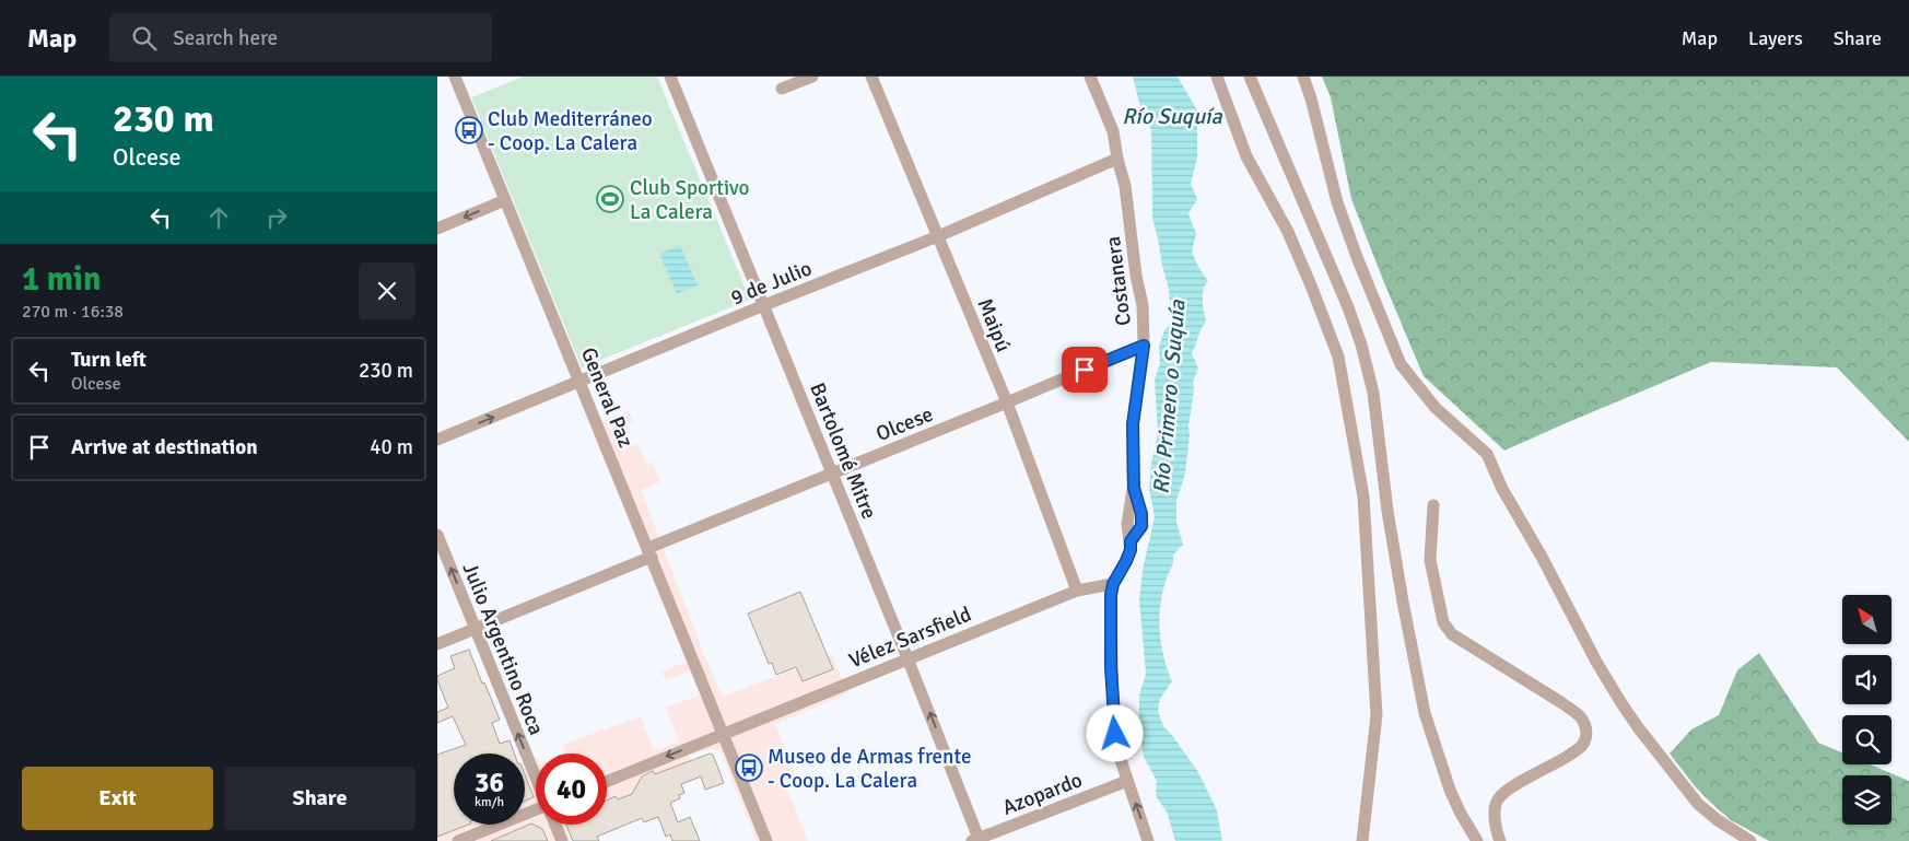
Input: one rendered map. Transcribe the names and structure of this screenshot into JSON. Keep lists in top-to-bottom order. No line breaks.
{"streets":{"street":["Costanera","9 de Julio","Maipú","General Paz","Olcese","Bartolomé Mitre","Vélez Sarsfield","Julio Argentino Roca","Azopardo"]},"crossings":[["Costanera","9 de Julio"],["Costanera","Olcese"],["Costanera","Vélez Sarsfield"],["Costanera","Azopardo"],["9 de Julio","Maipú"],["9 de Julio","General Paz"],["9 de Julio","Bartolomé Mitre"],["Maipú","Olcese"],["Maipú","Vélez Sarsfield"],["General Paz","Olcese"],["General Paz","Vélez Sarsfield"],["Olcese","Bartolomé Mitre"],["Olcese","Julio Argentino Roca"],["Bartolomé Mitre","Vélez Sarsfield"],["Bartolomé Mitre","Azopardo"]],"one_way":["Julio Argentino Roca"],"water":["Río Suquía","Río Primero o Suquía"],"places":{"bus stop":["Club Mediterráneo - Coop. La Calera","Museo de Armas frente - Coop. La Calera"],"sports":["Club Sportivo La Calera"]},"north":"top left","page":{"header":"Map","search":"Search here","nav":["Map","Layers","Share"],"turn":["230 m","Olcese"],"heading":["1 min","270 m · 16:38"],"list":[{"name":"Turn left","note":"Olcese","value":"230 m"},{"name":"Arrive at destination","value":"40 m"}],"speed":"36 km/h","limit":"40","buttons":["Exit","Share"]}}
